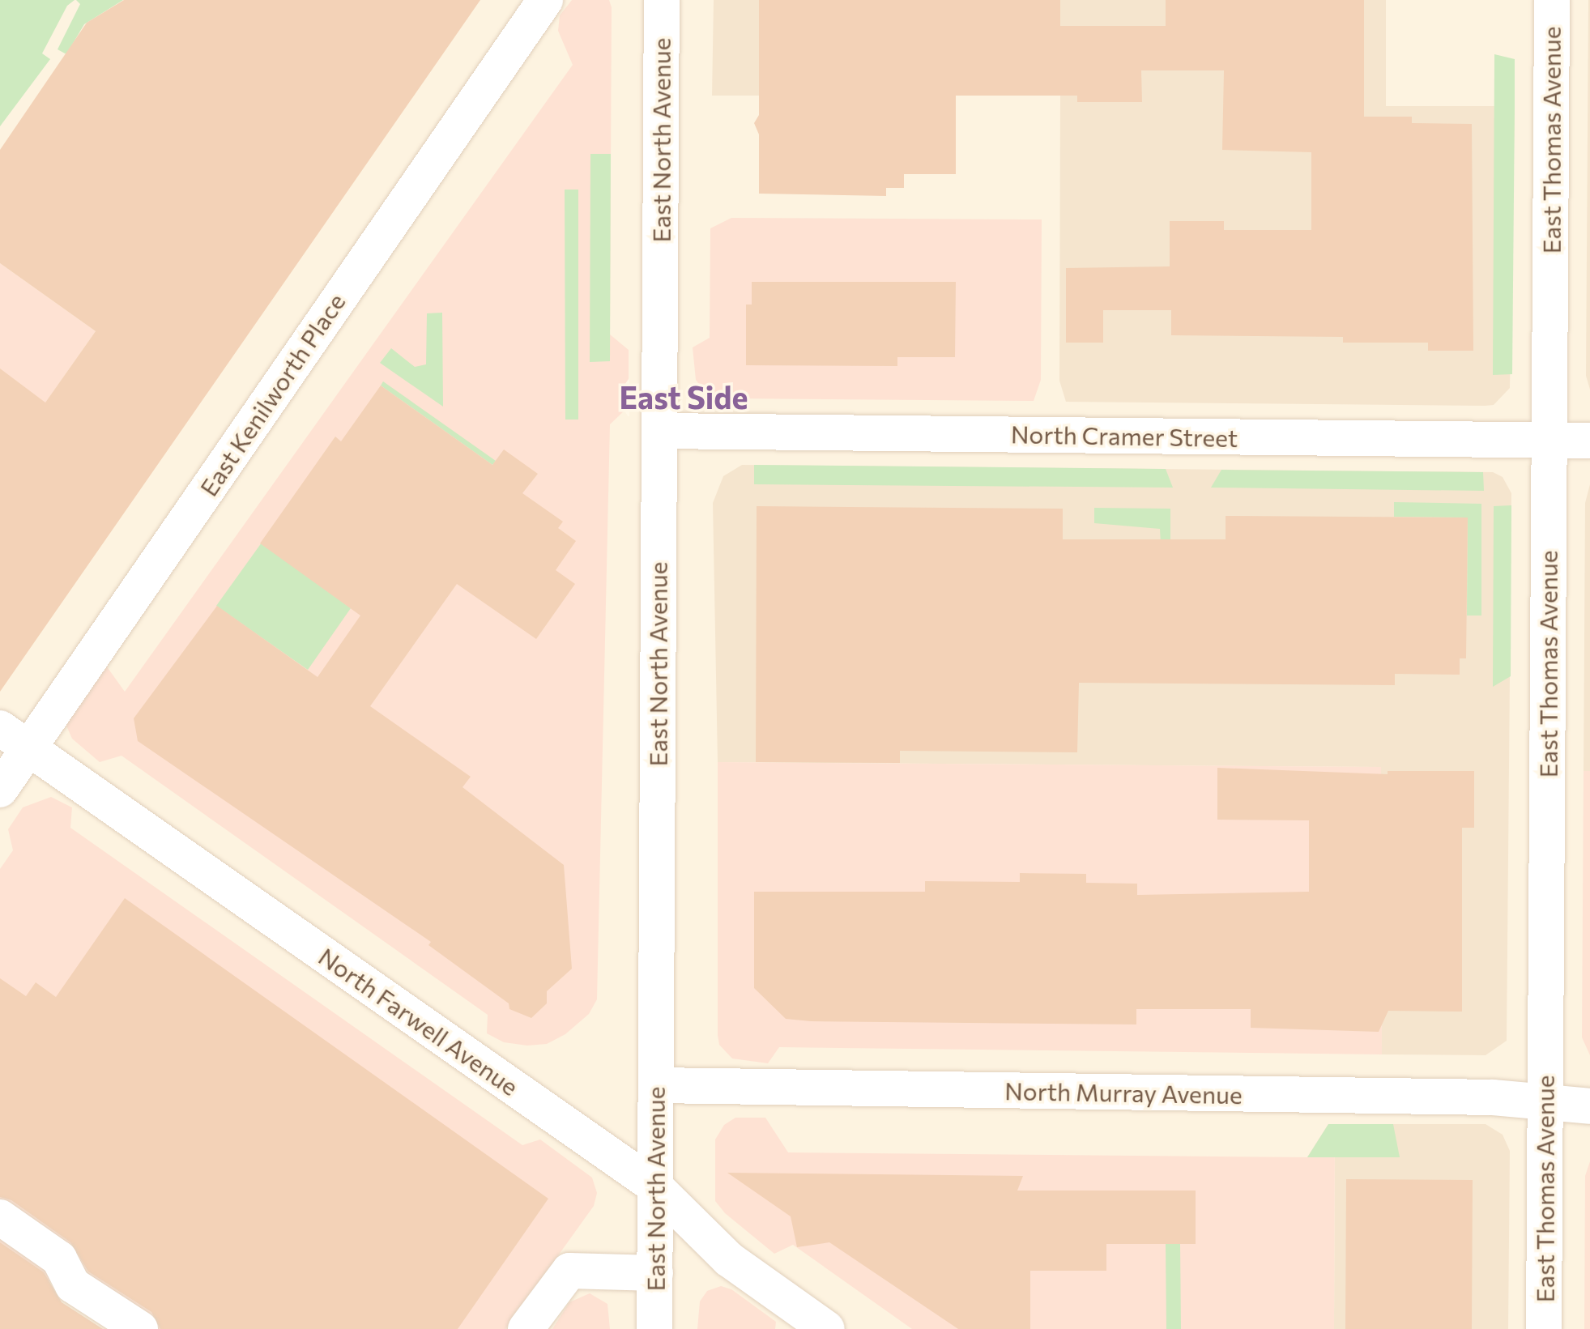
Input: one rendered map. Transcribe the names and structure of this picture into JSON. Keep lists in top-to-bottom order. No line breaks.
{"streets":{"street":["East North Avenue","East Thomas Avenue","East Kenilworth Place","North Cramer Street","North Farwell Avenue","North Murray Avenue"]},"crossings":[["East North Avenue","North Cramer Street"],["East North Avenue","North Farwell Avenue"],["East North Avenue","North Murray Avenue"],["East Thomas Avenue","North Cramer Street"],["East Thomas Avenue","North Murray Avenue"],["East Kenilworth Place","North Farwell Avenue"]],"districts":["East Side"]}
